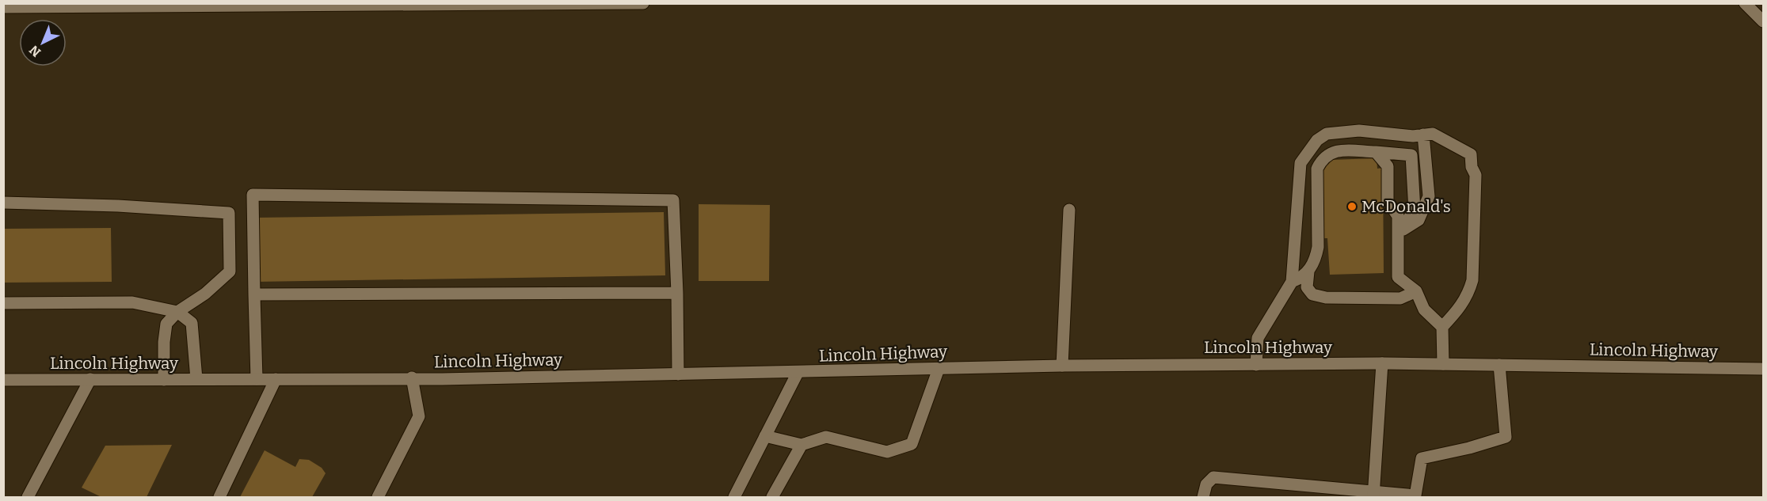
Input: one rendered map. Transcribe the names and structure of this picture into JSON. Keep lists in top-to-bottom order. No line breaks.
{"streets":{"main road":["Lincoln Highway"]},"places":["McDonald's"],"north":"bottom left"}
